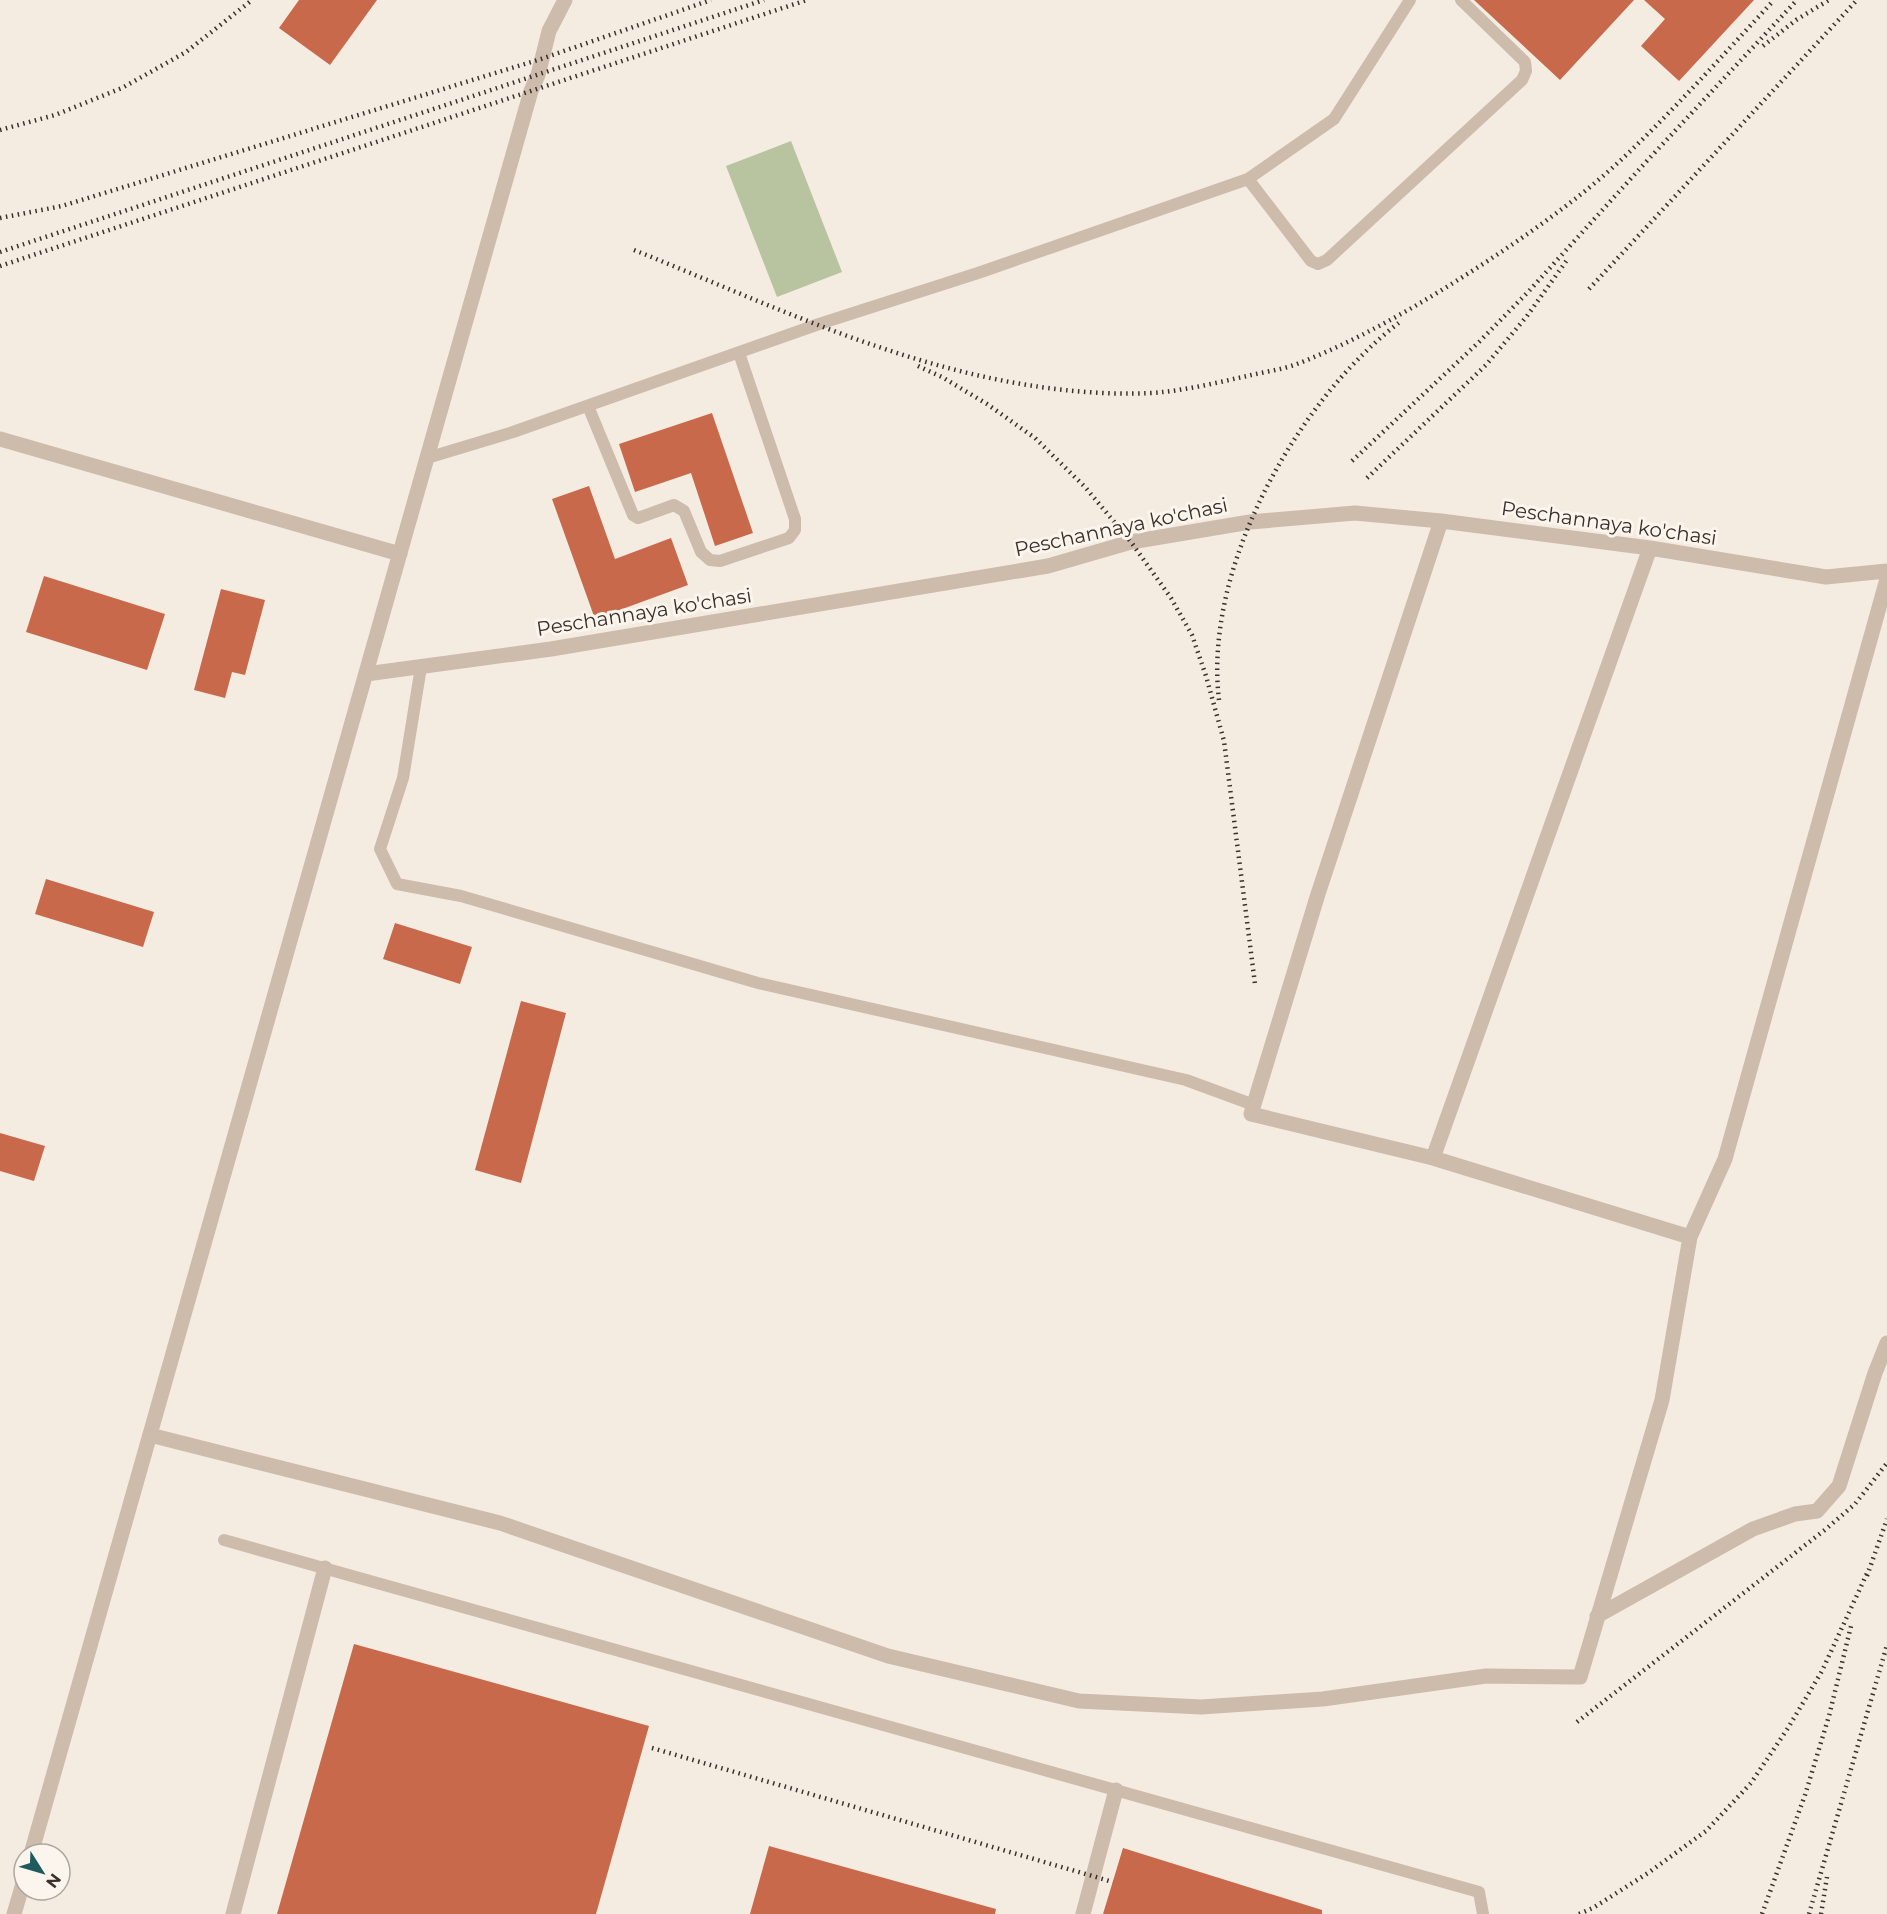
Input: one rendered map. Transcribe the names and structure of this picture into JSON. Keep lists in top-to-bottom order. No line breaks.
{"streets":{"street":["Peschannaya ko'chasi"]},"north":"bottom right"}
